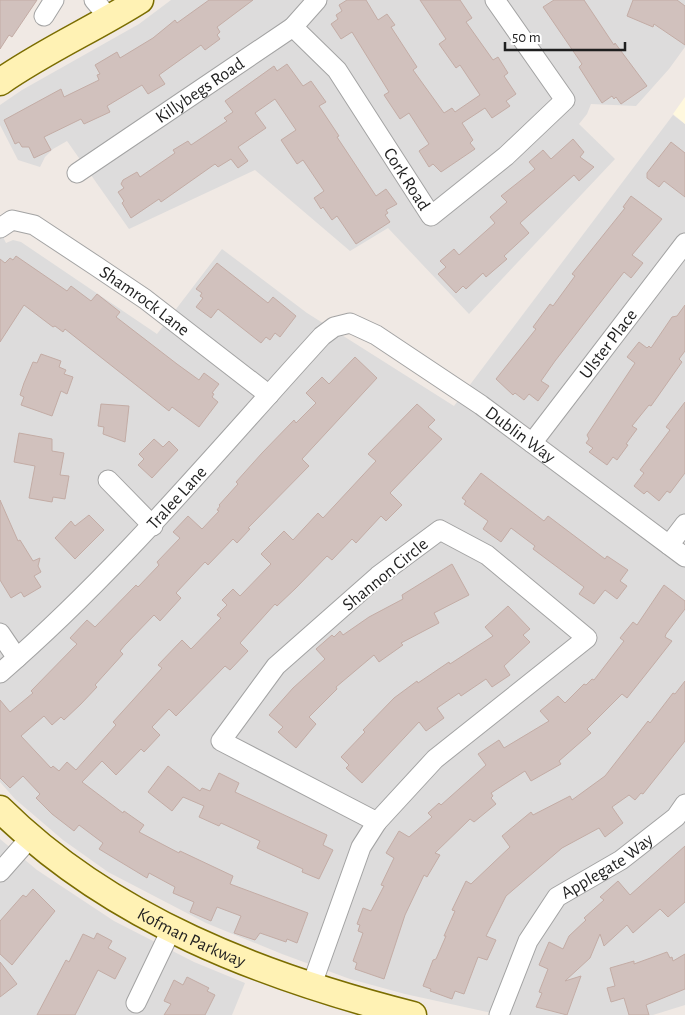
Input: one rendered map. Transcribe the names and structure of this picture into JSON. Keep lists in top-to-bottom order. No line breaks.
{"streets":{"street":["Killybegs Road","Cork Road","Shamrock Lane","Ulster Place","Dublin Way","Tralee Lane","Shannon Circle","Applegate Way","Kofman Parkway"]},"crossings":[["Killybegs Road","Cork Road"],["Shamrock Lane","Tralee Lane"],["Ulster Place","Dublin Way"],["Dublin Way","Tralee Lane"],["Shannon Circle","Kofman Parkway"]],"scale_bar":"50 m"}
